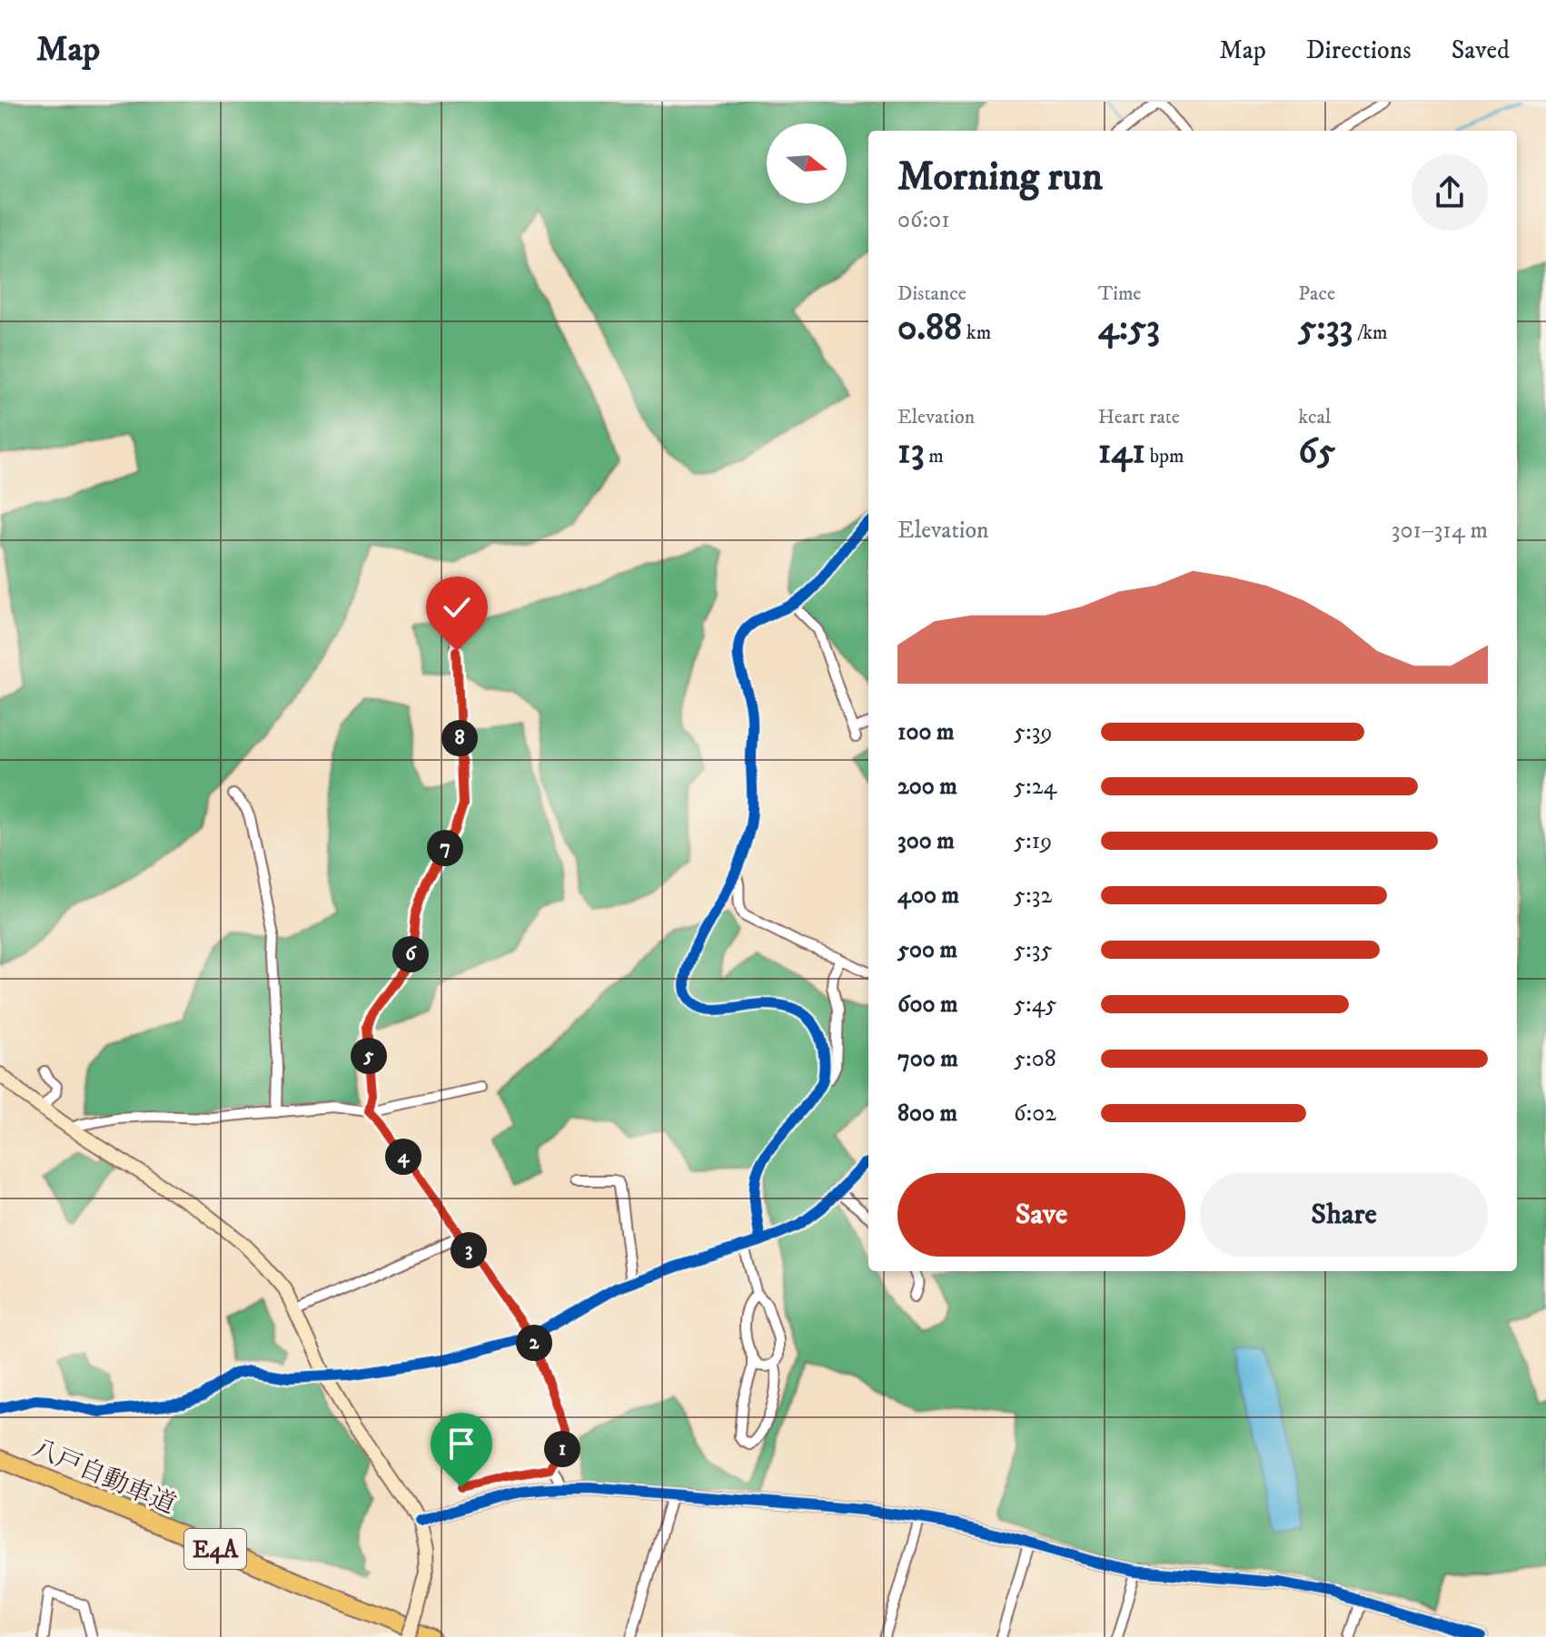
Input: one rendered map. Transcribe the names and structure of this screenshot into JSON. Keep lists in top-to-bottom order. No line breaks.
{"streets":{"highway":["八戸自動車道","E4A"]},"north":"right","page":{"header":"Map","nav":["Map","Directions","Saved"],"heading":["Morning run","06:01"],"stats":[["Distance","0.88 km"],["Time","4:53"],["Pace","5:33 /km"],["Elevation","13 m"],["Heart rate","141 bpm"],["kcal","65"]],"chart":["Elevation","301–314 m"],"list":[{"name":"100 m","note":"5:39"},{"name":"200 m","note":"5:24"},{"name":"300 m","note":"5:19"},{"name":"400 m","note":"5:32"},{"name":"500 m","note":"5:35"},{"name":"600 m","note":"5:45"},{"name":"700 m","note":"5:08"},{"name":"800 m","note":"6:02"}],"pins":["8","7","6","5","4","3","2","1"],"buttons":["Save","Share"]}}
